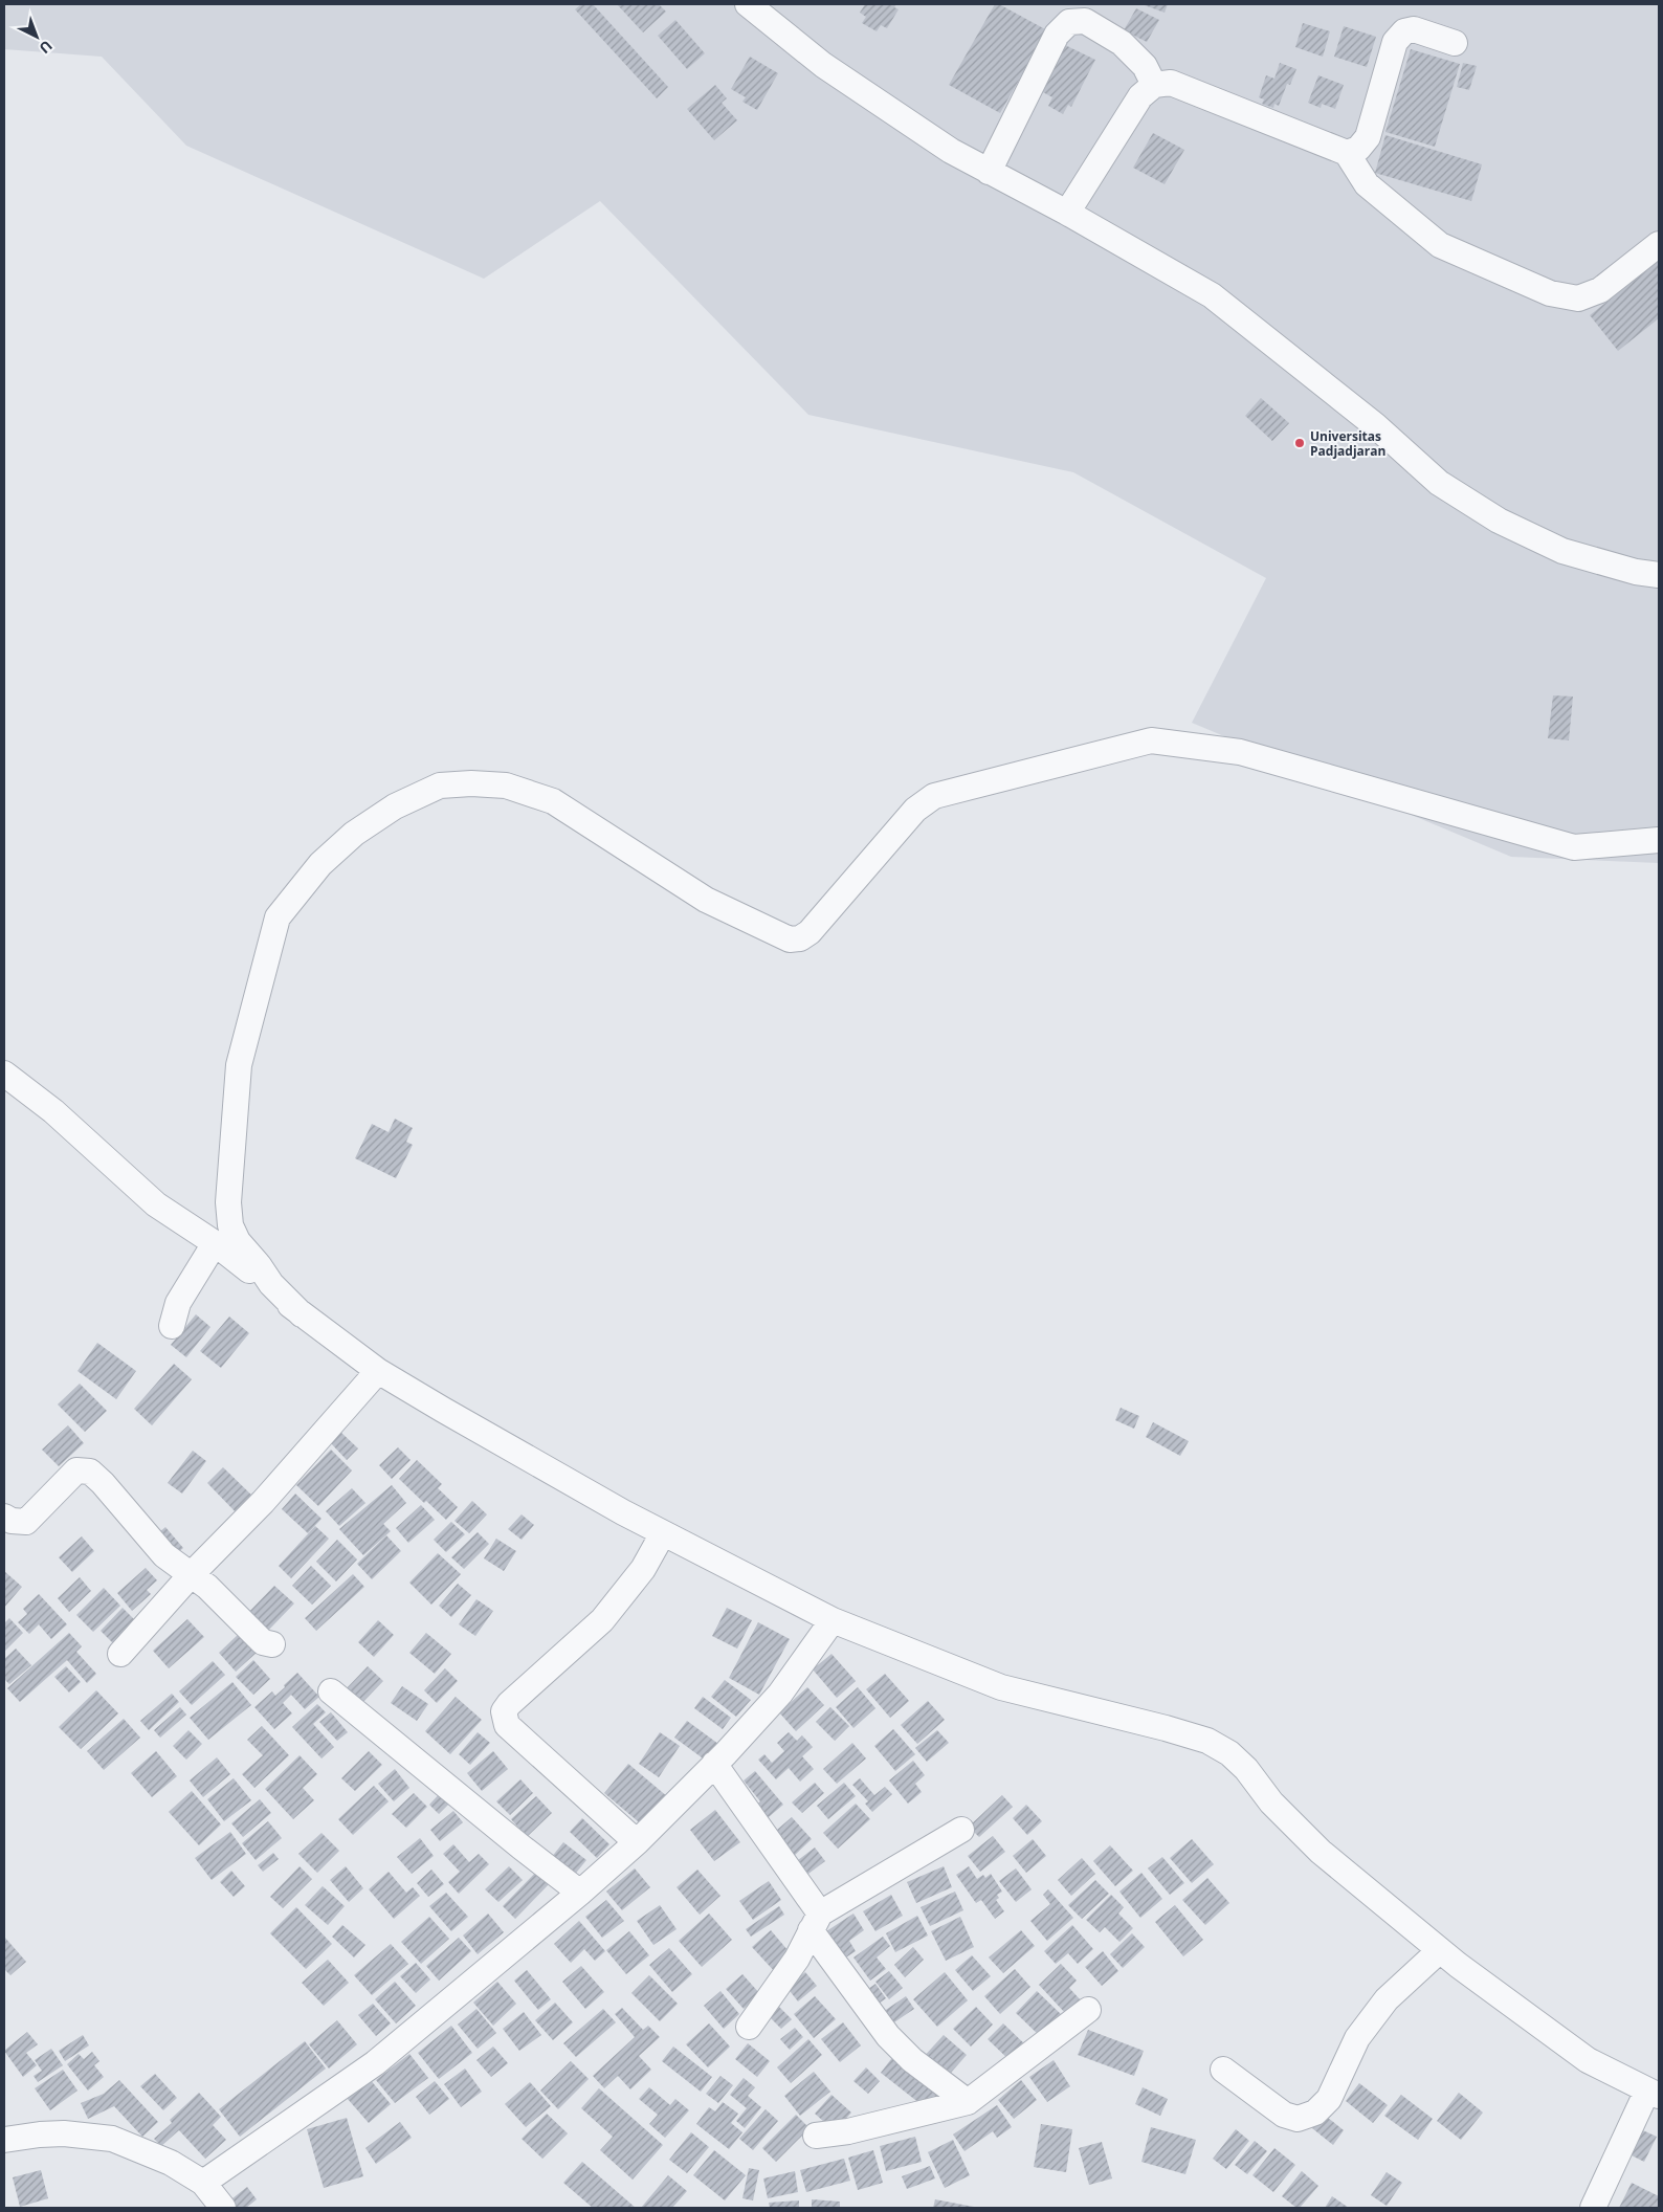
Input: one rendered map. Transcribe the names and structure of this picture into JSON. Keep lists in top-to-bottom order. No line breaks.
{"places":["Universitas Padjadjaran"],"north":"bottom right"}
